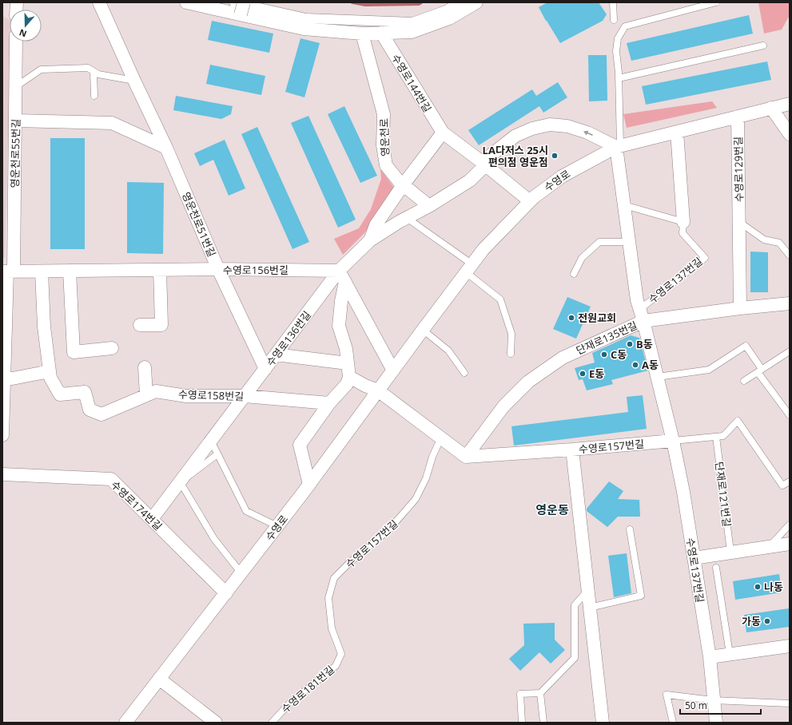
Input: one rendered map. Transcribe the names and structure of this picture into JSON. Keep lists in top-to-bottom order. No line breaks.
{"streets":{"street":["수영로144번길","영운천로","영운천로55번길","수영로129번길","수영로","영운천로51번길","수영로156번길","수영로137번길","단재로135번길","수영로136번길","수영로158번길","수영로157번길","수영로174번길"],"lane":["단재로121번길","수영로181번길"]},"crossings":[["수영로144번길","수영로"],["수영로144번길","수영로136번길"],["영운천로","수영로136번길"],["영운천로55번길","수영로156번길"],["수영로129번길","수영로"],["수영로129번길","단재로135번길"],["수영로","수영로137번길"],["수영로","수영로136번길"],["수영로","수영로174번길"],["영운천로51번길","수영로156번길"],["영운천로51번길","수영로136번길"],["수영로156번길","수영로136번길"],["수영로137번길","단재로135번길"],["수영로137번길","수영로136번길"],["수영로137번길","수영로157번길"],["단재로135번길","수영로157번길"],["수영로136번길","수영로158번길"],["수영로136번길","수영로174번길"],["수영로157번길","수영로181번길"]],"districts":["영운동"],"places":["LA다저스 25시 편의점 영운점","전원교회","B동","C동","A동","E동","나동","가동"],"scale_bar":"50 m","north":"bottom"}
